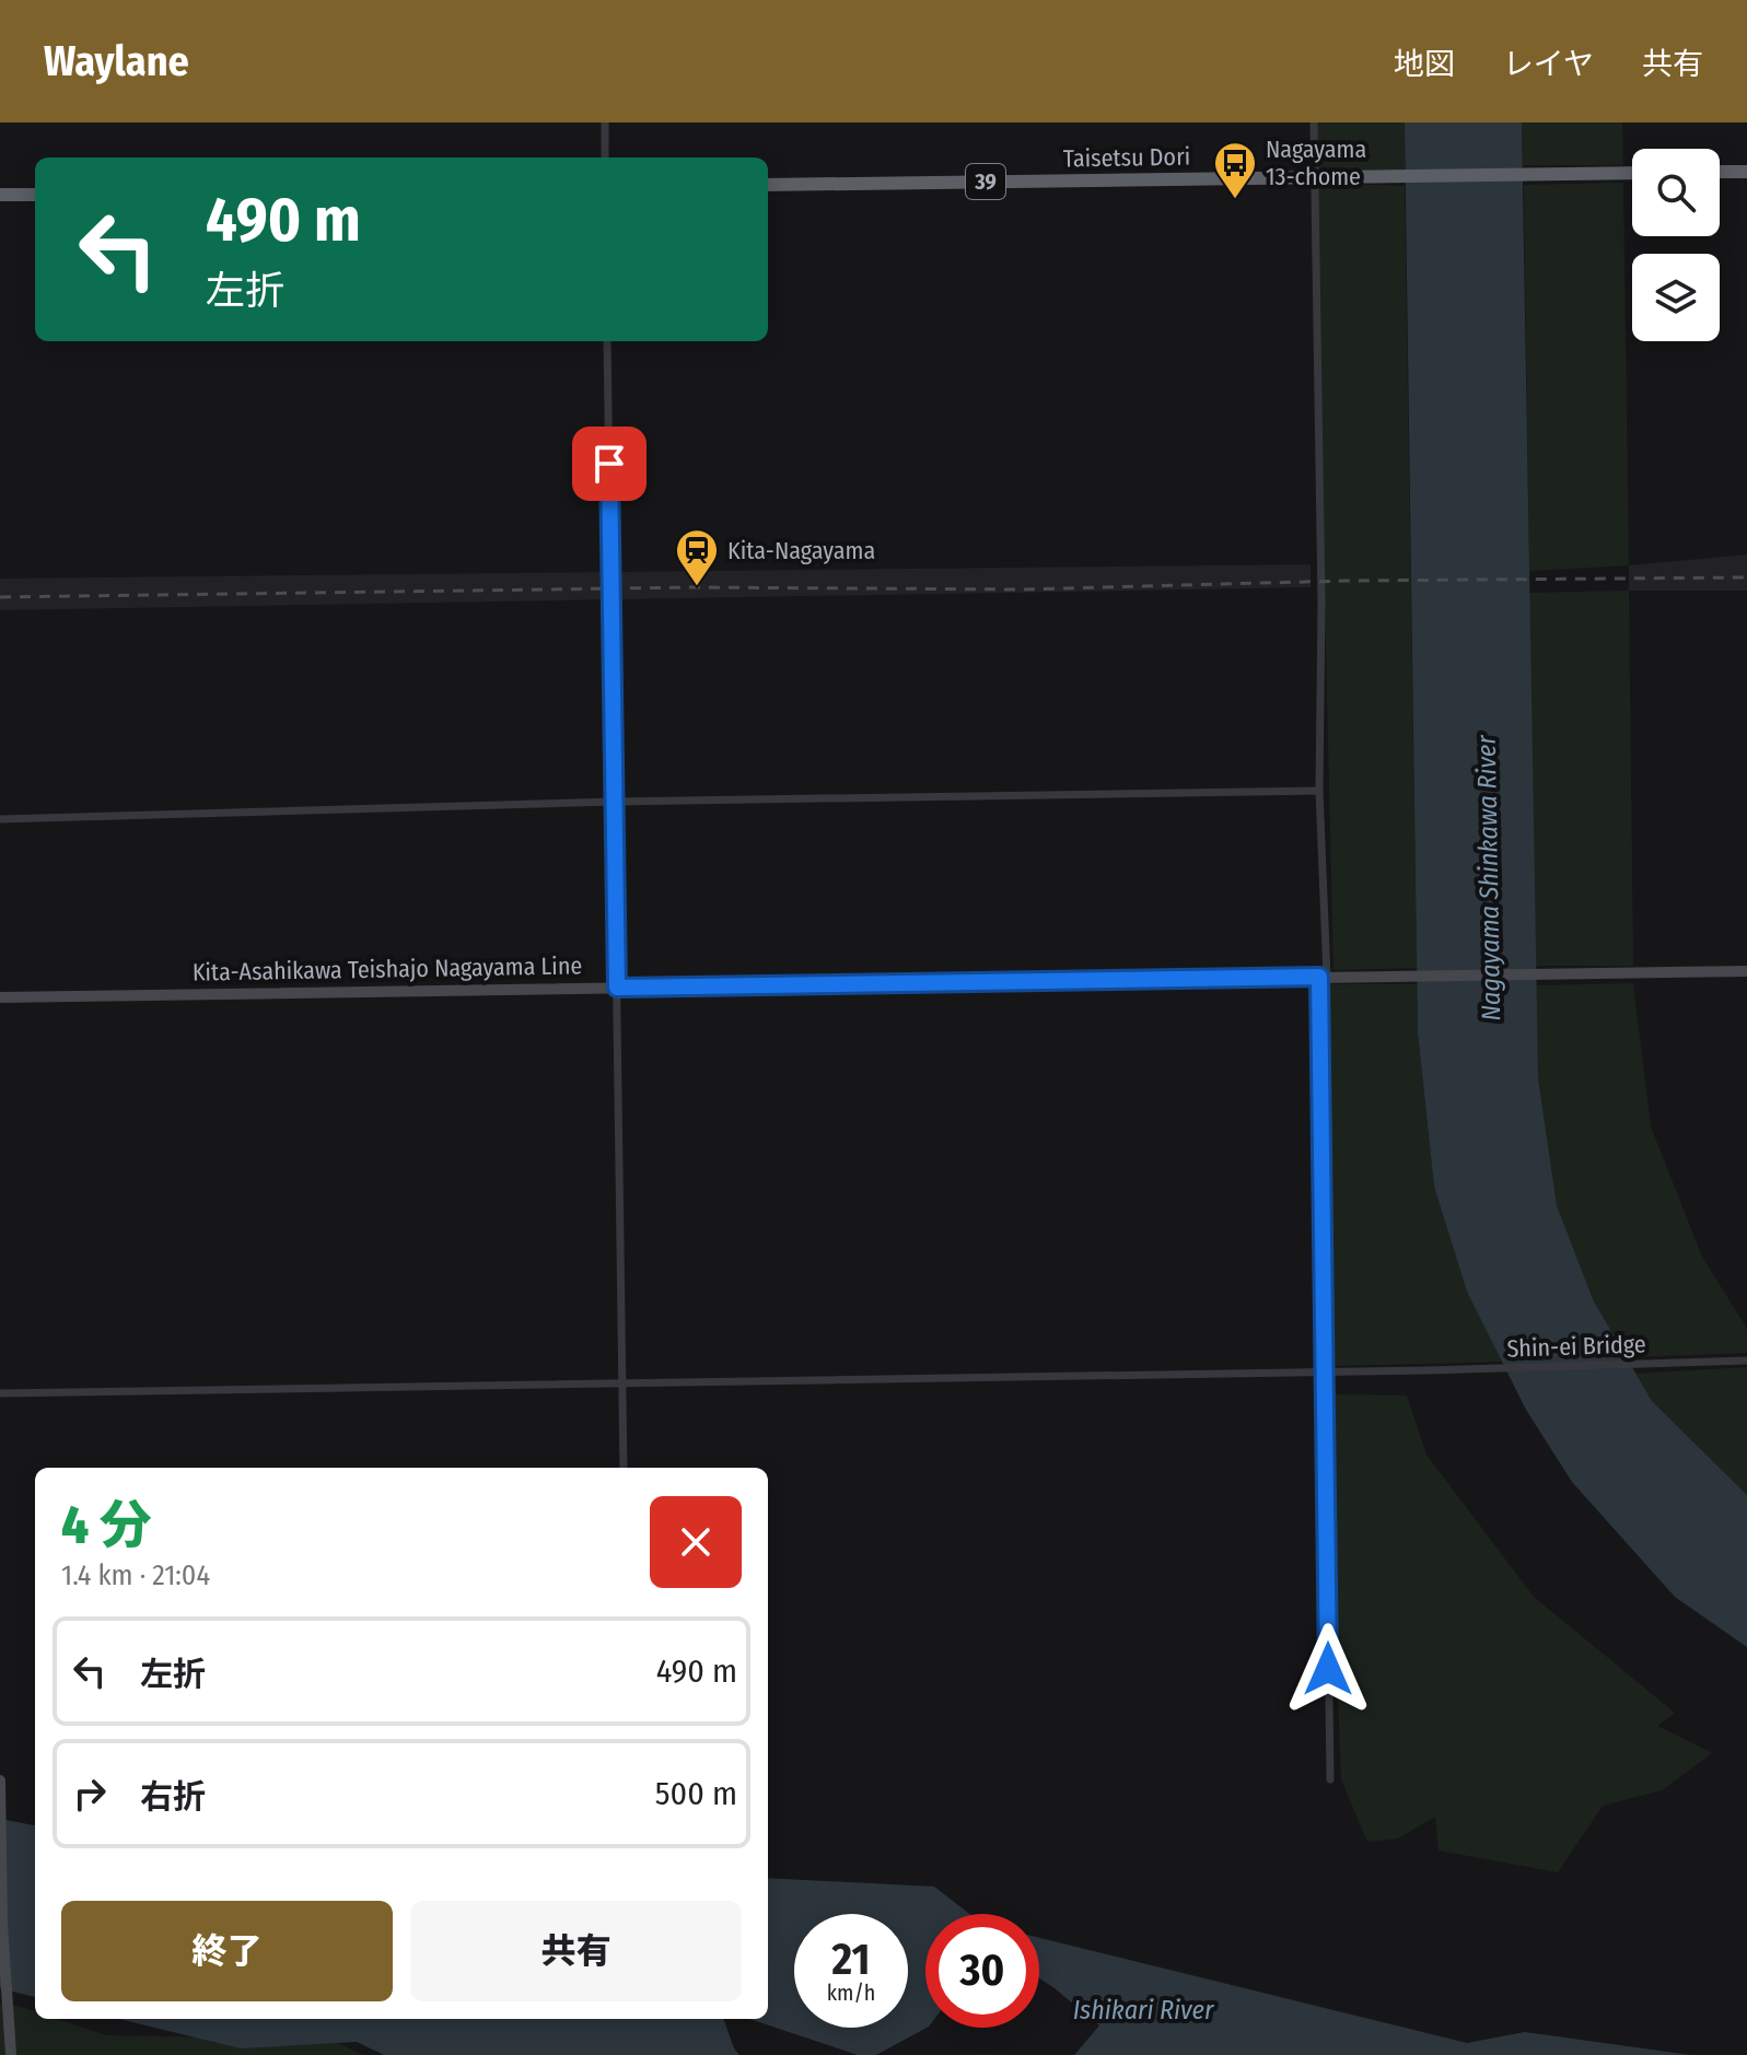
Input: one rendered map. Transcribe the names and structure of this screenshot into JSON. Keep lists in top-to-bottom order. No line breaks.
{"streets":{"highway":["Taisetsu Dori","39"],"main road":["Kita-Asahikawa Teishajo Nagayama Line"],"street":["Shin-ei Bridge"]},"water":["Nagayama Shinkawa River","Ishikari River"],"places":{"bus stop":["Nagayama 13-chome"],"station":["Kita-Nagayama"]},"page":{"header":"Waylane","nav":["地図","レイヤ","共有"],"turn":["490 m","左折"],"heading":["4 分","1.4 km · 21:04"],"list":[{"name":"左折","value":"490 m"},{"name":"右折","value":"500 m"}],"buttons":["終了","共有"],"speed":"21 km/h","limit":"30"}}
